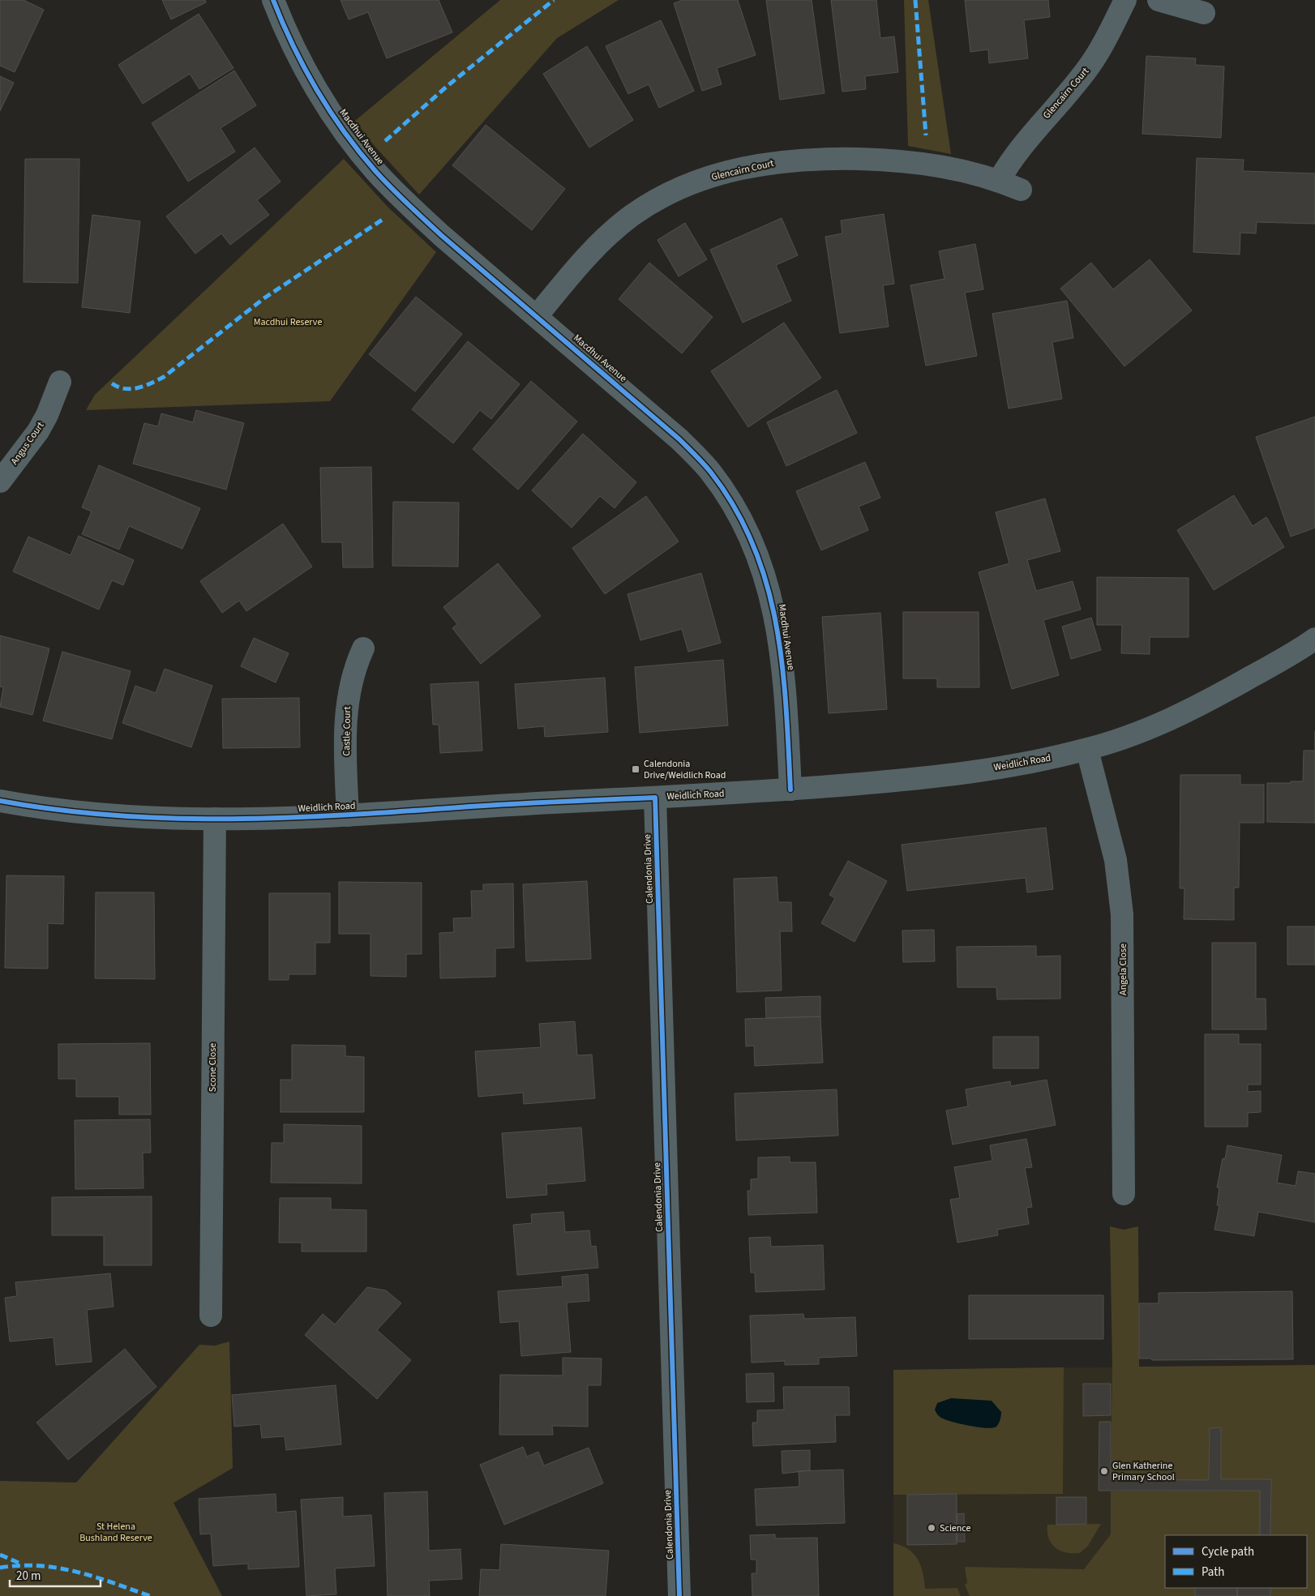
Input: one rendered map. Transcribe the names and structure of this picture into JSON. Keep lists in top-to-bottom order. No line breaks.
{"streets":{"street":["Glencairn Court","Macdhui Avenue","Angus Court","Castle Court","Weidlich Road","Calendonia Drive","Angela Close","Scone Close"]},"crossings":[["Glencairn Court","Macdhui Avenue"],["Macdhui Avenue","Weidlich Road"],["Castle Court","Weidlich Road"],["Weidlich Road","Calendonia Drive"],["Weidlich Road","Angela Close"],["Weidlich Road","Scone Close"]],"parks":["Macdhui Reserve","St Helena Bushland Reserve"],"places":{"transit":["Calendonia Drive/Weidlich Road"],"other":["Glen Katherine Primary School","Science"]},"legend":["Cycle path","Path"],"scale_bar":"20 m"}
